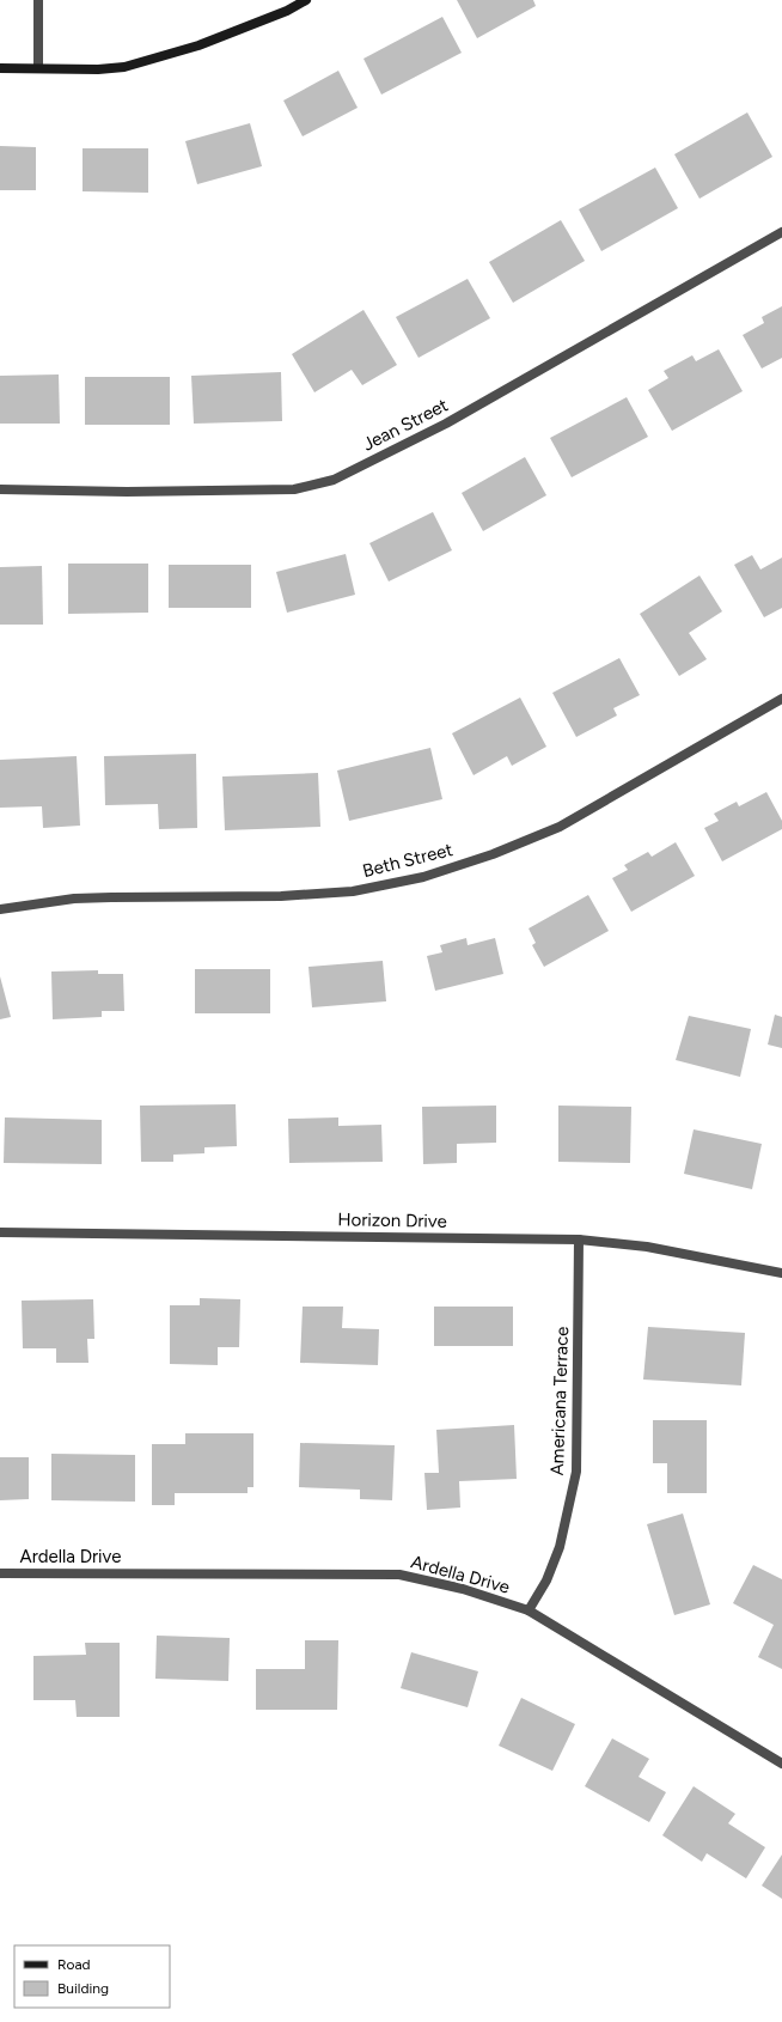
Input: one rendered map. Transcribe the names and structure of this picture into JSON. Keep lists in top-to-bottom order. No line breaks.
{"streets":{"street":["Jean Street","Beth Street","Horizon Drive","Americana Terrace","Ardella Drive"]},"crossings":[["Horizon Drive","Americana Terrace"],["Americana Terrace","Ardella Drive"]],"legend":["Road","Building"]}
